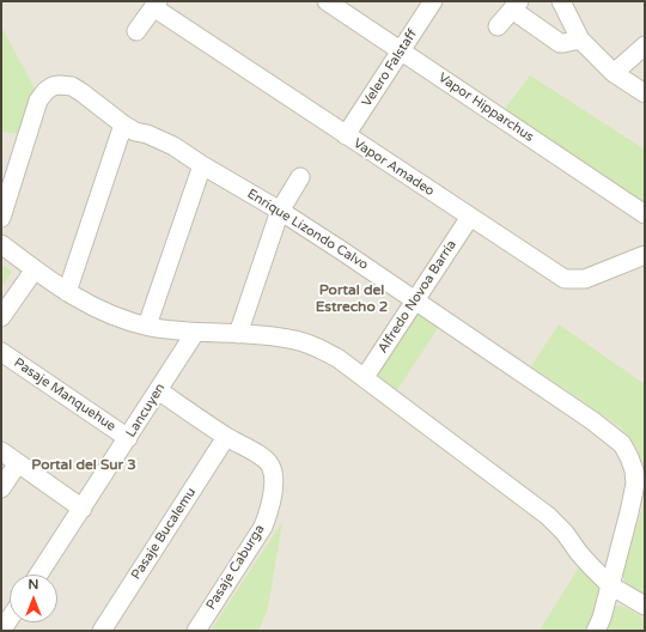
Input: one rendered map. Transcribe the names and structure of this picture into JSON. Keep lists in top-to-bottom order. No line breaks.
{"streets":{"street":["Velero Falstaff","Vapor Hipparchus","Vapor Amadeo","Enrique Lizondo Calvo","Alfredo Novoa Barría","Pasaje Manquehue","Lancuyen","Pasaje Bucalemu","Pasaje Caburga"]},"crossings":[["Velero Falstaff","Vapor Hipparchus"],["Velero Falstaff","Vapor Amadeo"],["Vapor Amadeo","Alfredo Novoa Barría"],["Enrique Lizondo Calvo","Alfredo Novoa Barría"],["Pasaje Manquehue","Lancuyen"],["Lancuyen","Pasaje Caburga"],["Pasaje Bucalemu","Pasaje Caburga"]],"districts":["Portal del Estrecho 2","Portal del Sur 3"],"north":"top"}
